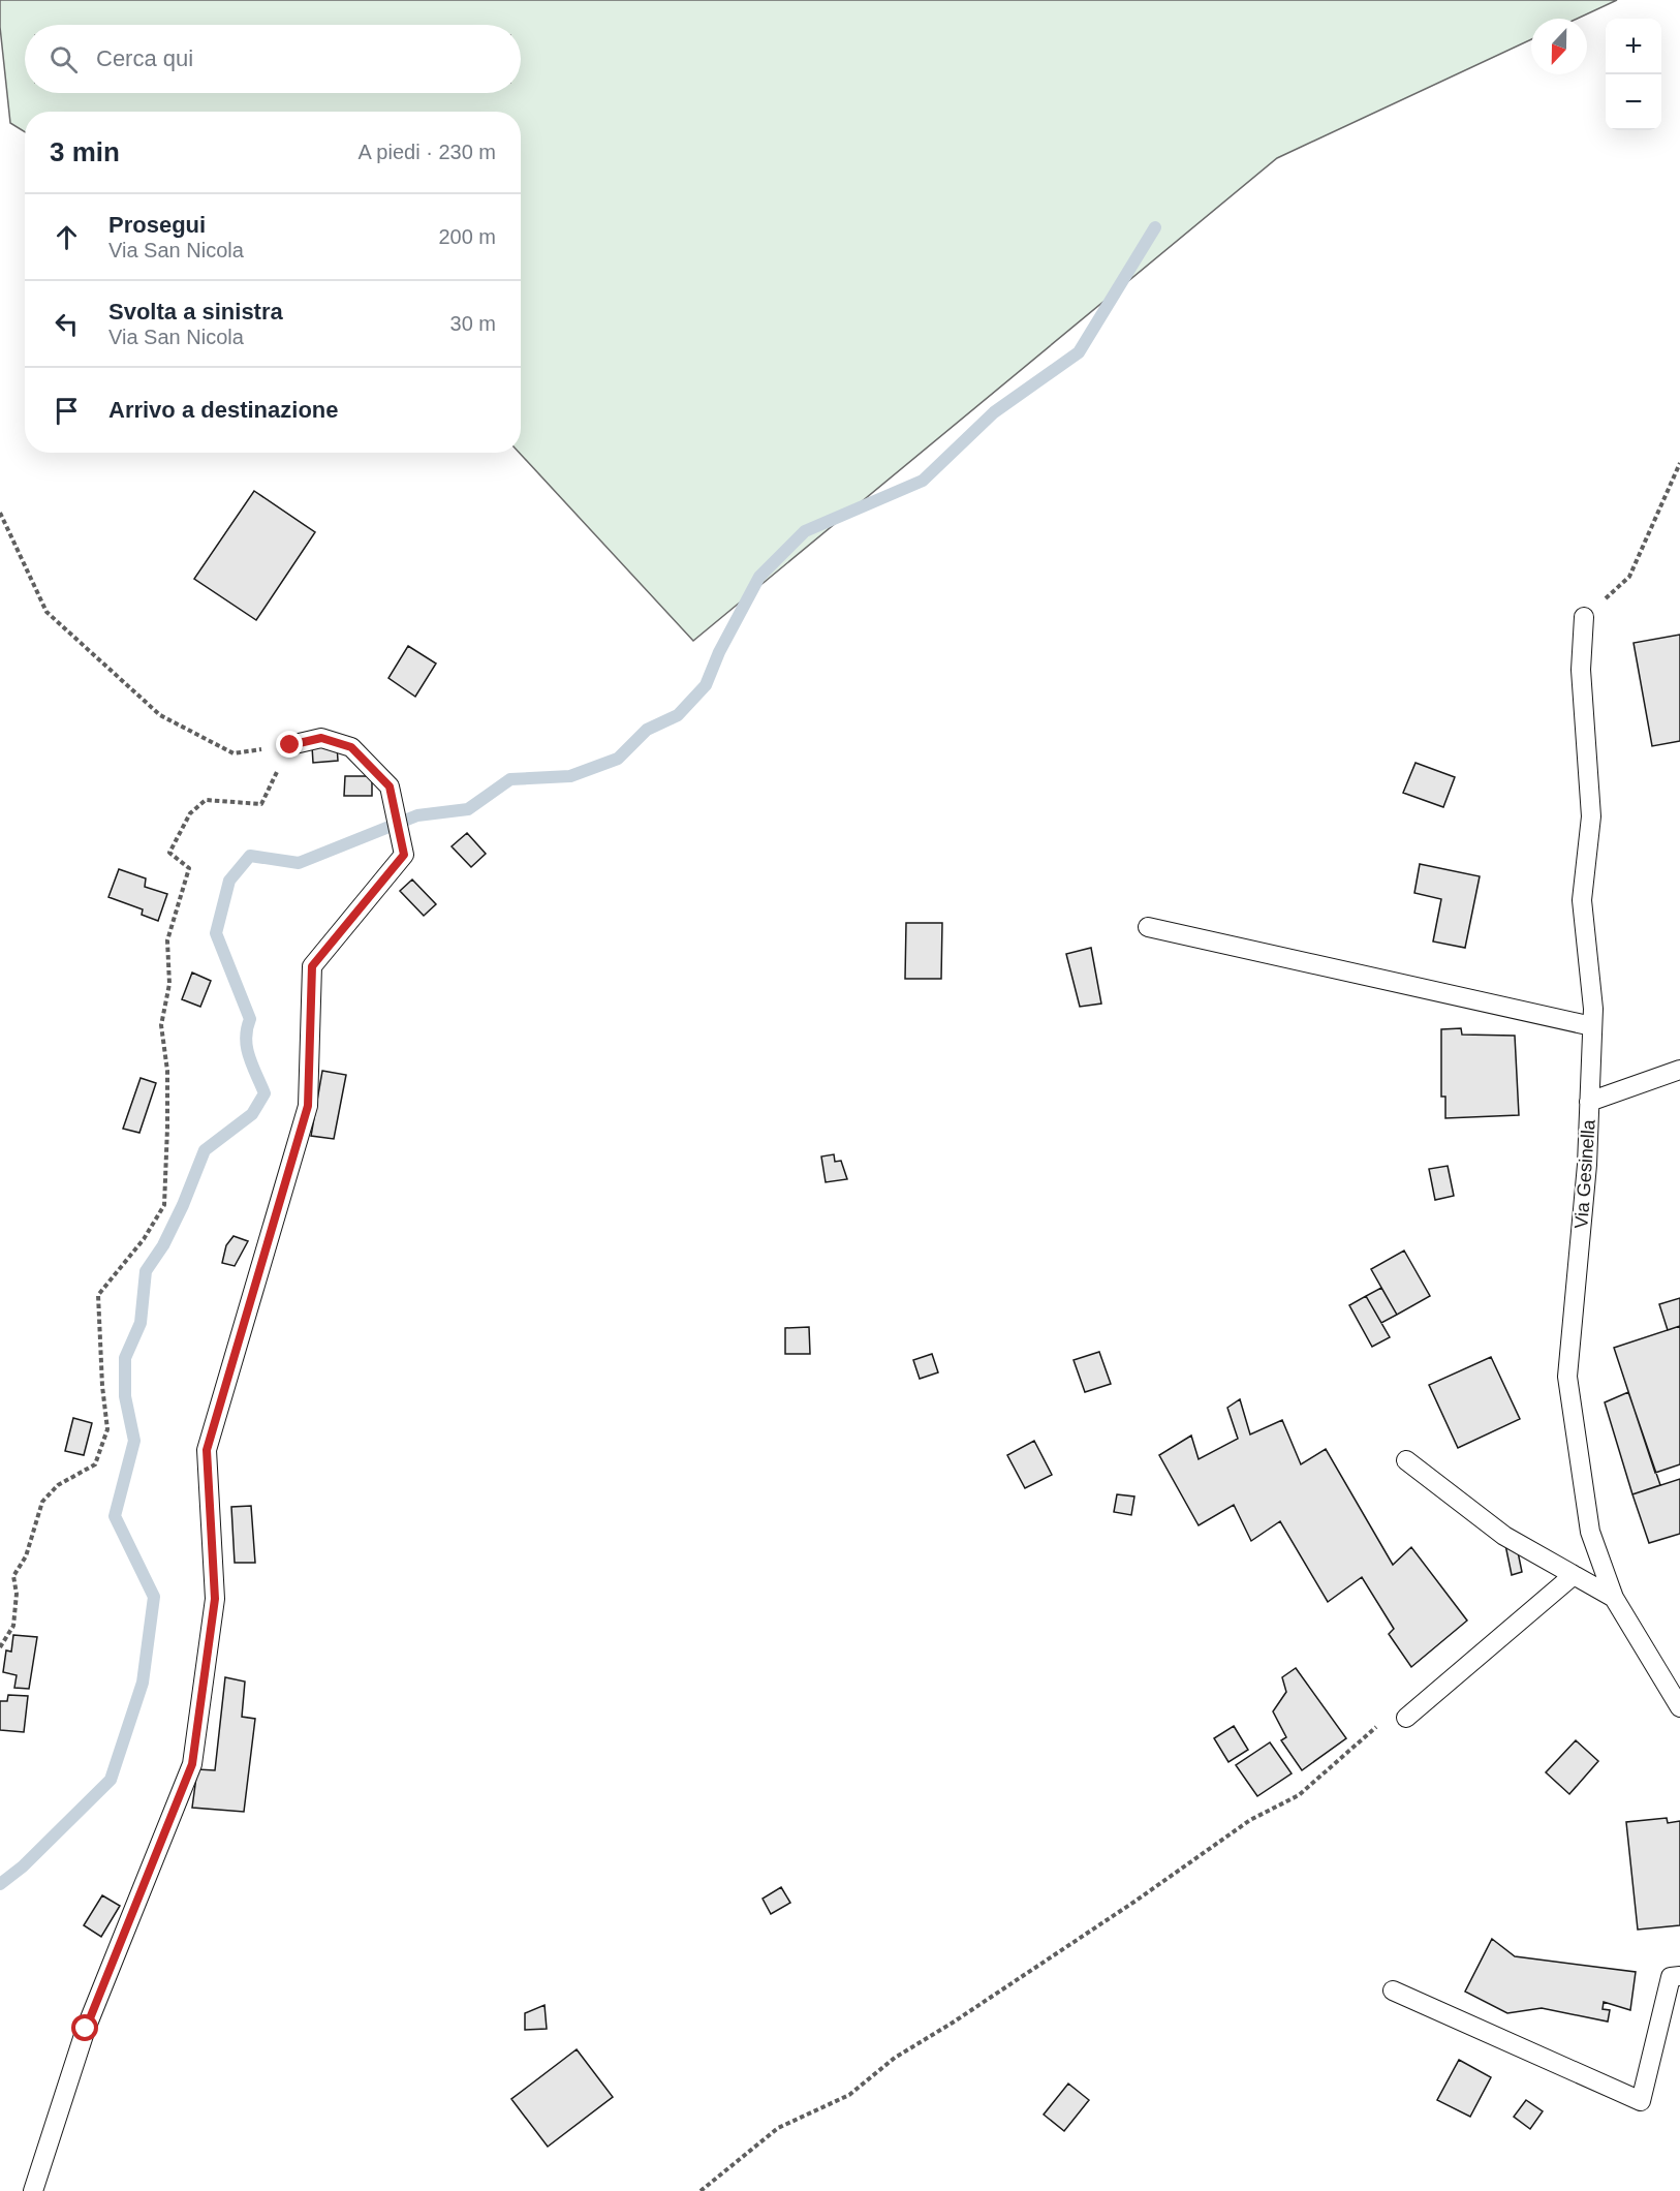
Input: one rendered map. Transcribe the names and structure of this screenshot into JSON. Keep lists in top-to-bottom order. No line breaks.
{"streets":{"lane":["Via Gesinella"]},"north":"bottom","page":{"map_buttons":["+","−"],"search":"Cerca qui","heading":["3 min","A piedi · 230 m"],"list":[["Prosegui","Via San Nicola","200 m"],["Svolta a sinistra","Via San Nicola","30 m"],"Arrivo a destinazione"]}}
